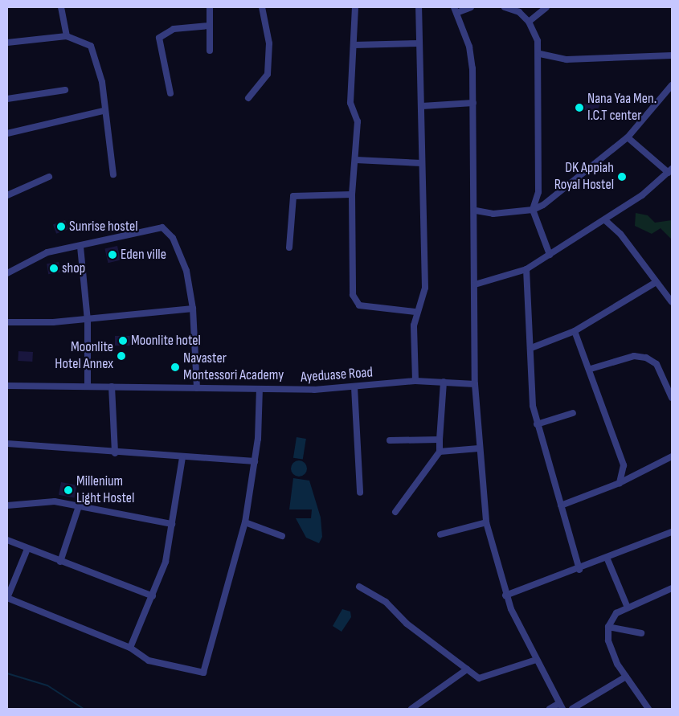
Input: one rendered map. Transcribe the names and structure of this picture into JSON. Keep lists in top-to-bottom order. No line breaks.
{"streets":{"street":["Ayeduase Road"]},"places":["Nana Yaa Men. I.C.T center","DK Appiah Royal Hostel","Sunrise hostel","Eden ville","shop","Moonlite hotel","Moonlite Hotel Annex","Navaster Montessori Academy","Millenium Light Hostel"]}
